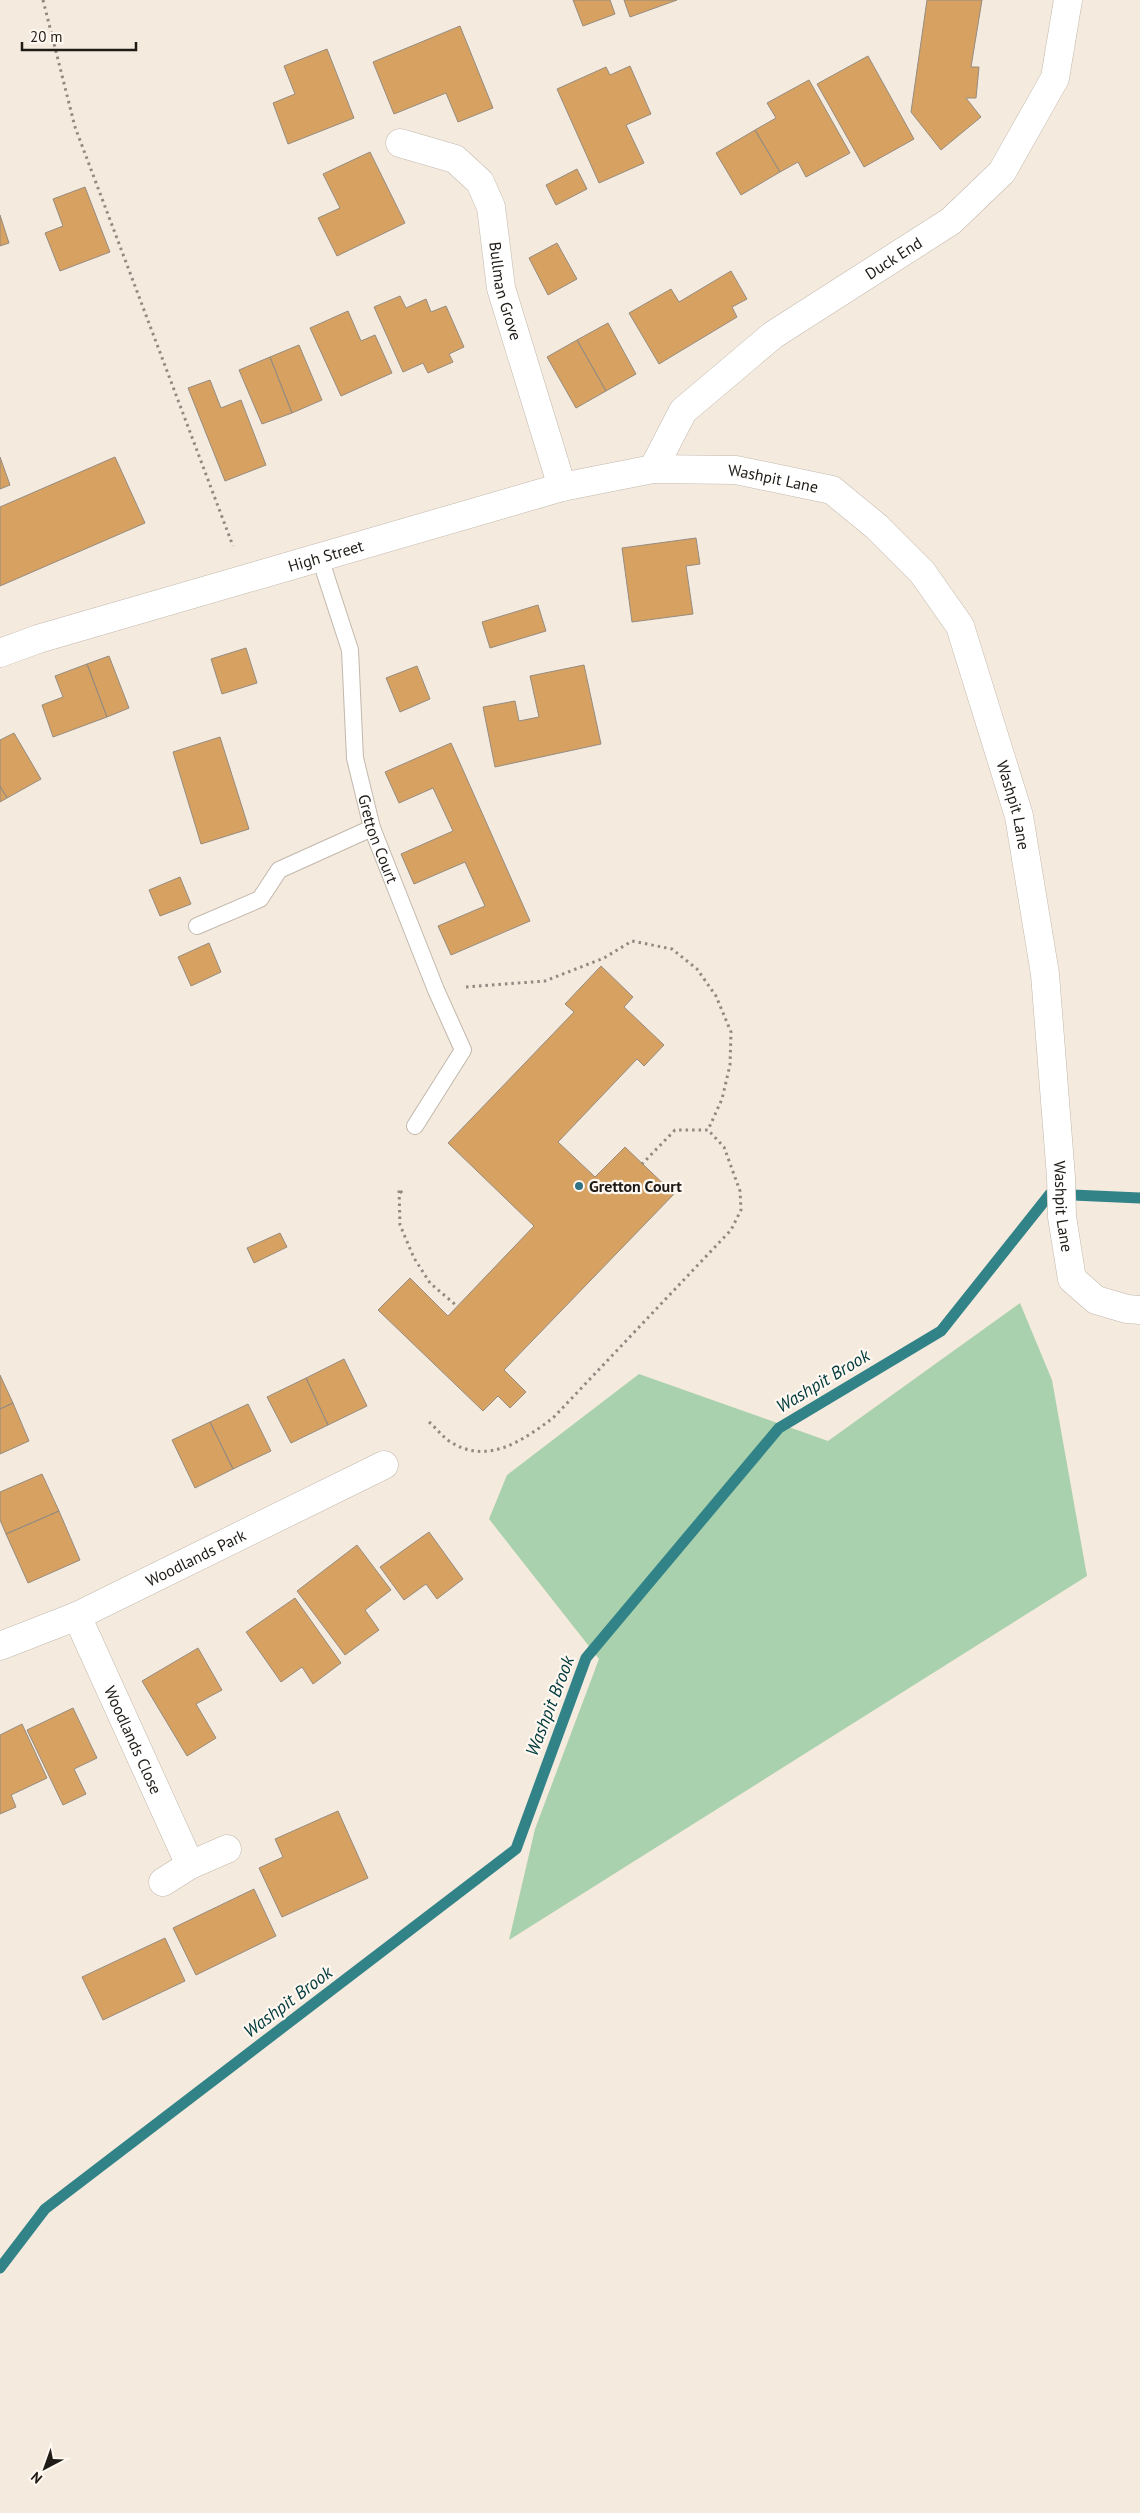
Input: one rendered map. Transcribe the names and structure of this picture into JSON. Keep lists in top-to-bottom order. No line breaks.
{"streets":{"street":["Duck End","Bullman Grove","Washpit Lane","High Street","Woodlands Park","Woodlands Close"],"lane":["Gretton Court"]},"crossings":[["Duck End","Washpit Lane"],["Duck End","High Street"],["Bullman Grove","High Street"],["Washpit Lane","High Street"],["High Street","Gretton Court"],["Woodlands Park","Woodlands Close"]],"water":["Washpit Brook"],"places":["Gretton Court"],"scale_bar":"20 m","north":"bottom left"}
